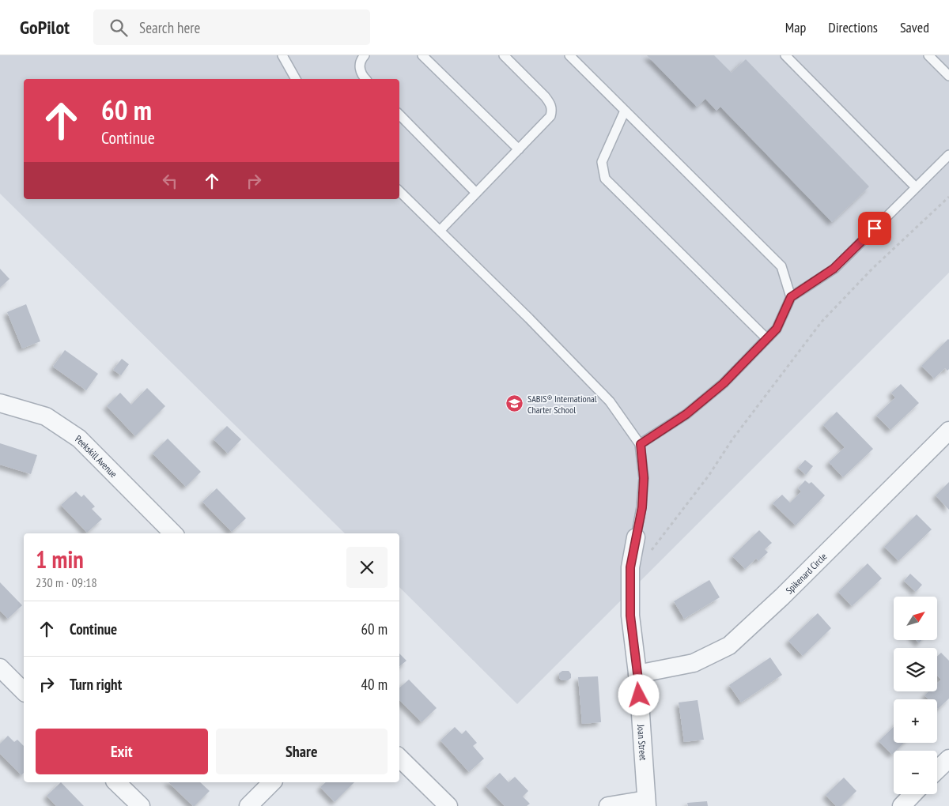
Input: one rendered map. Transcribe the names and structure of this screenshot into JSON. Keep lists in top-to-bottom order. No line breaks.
{"streets":{"street":["Peekskill Avenue","Spikenard Circle","Joan Street"]},"crossings":[["Spikenard Circle","Joan Street"]],"places":{"school or university":["SABIS® International Charter School"]},"north":"top right","page":{"header":"GoPilot","search":"Search here","nav":["Map","Directions","Saved"],"turn":["60 m","Continue"],"heading":["1 min","230 m · 09:18"],"map_buttons":["+","−"],"list":[{"name":"Continue","value":"60 m"},{"name":"Turn right","value":"40 m"}],"buttons":["Exit","Share"]}}
